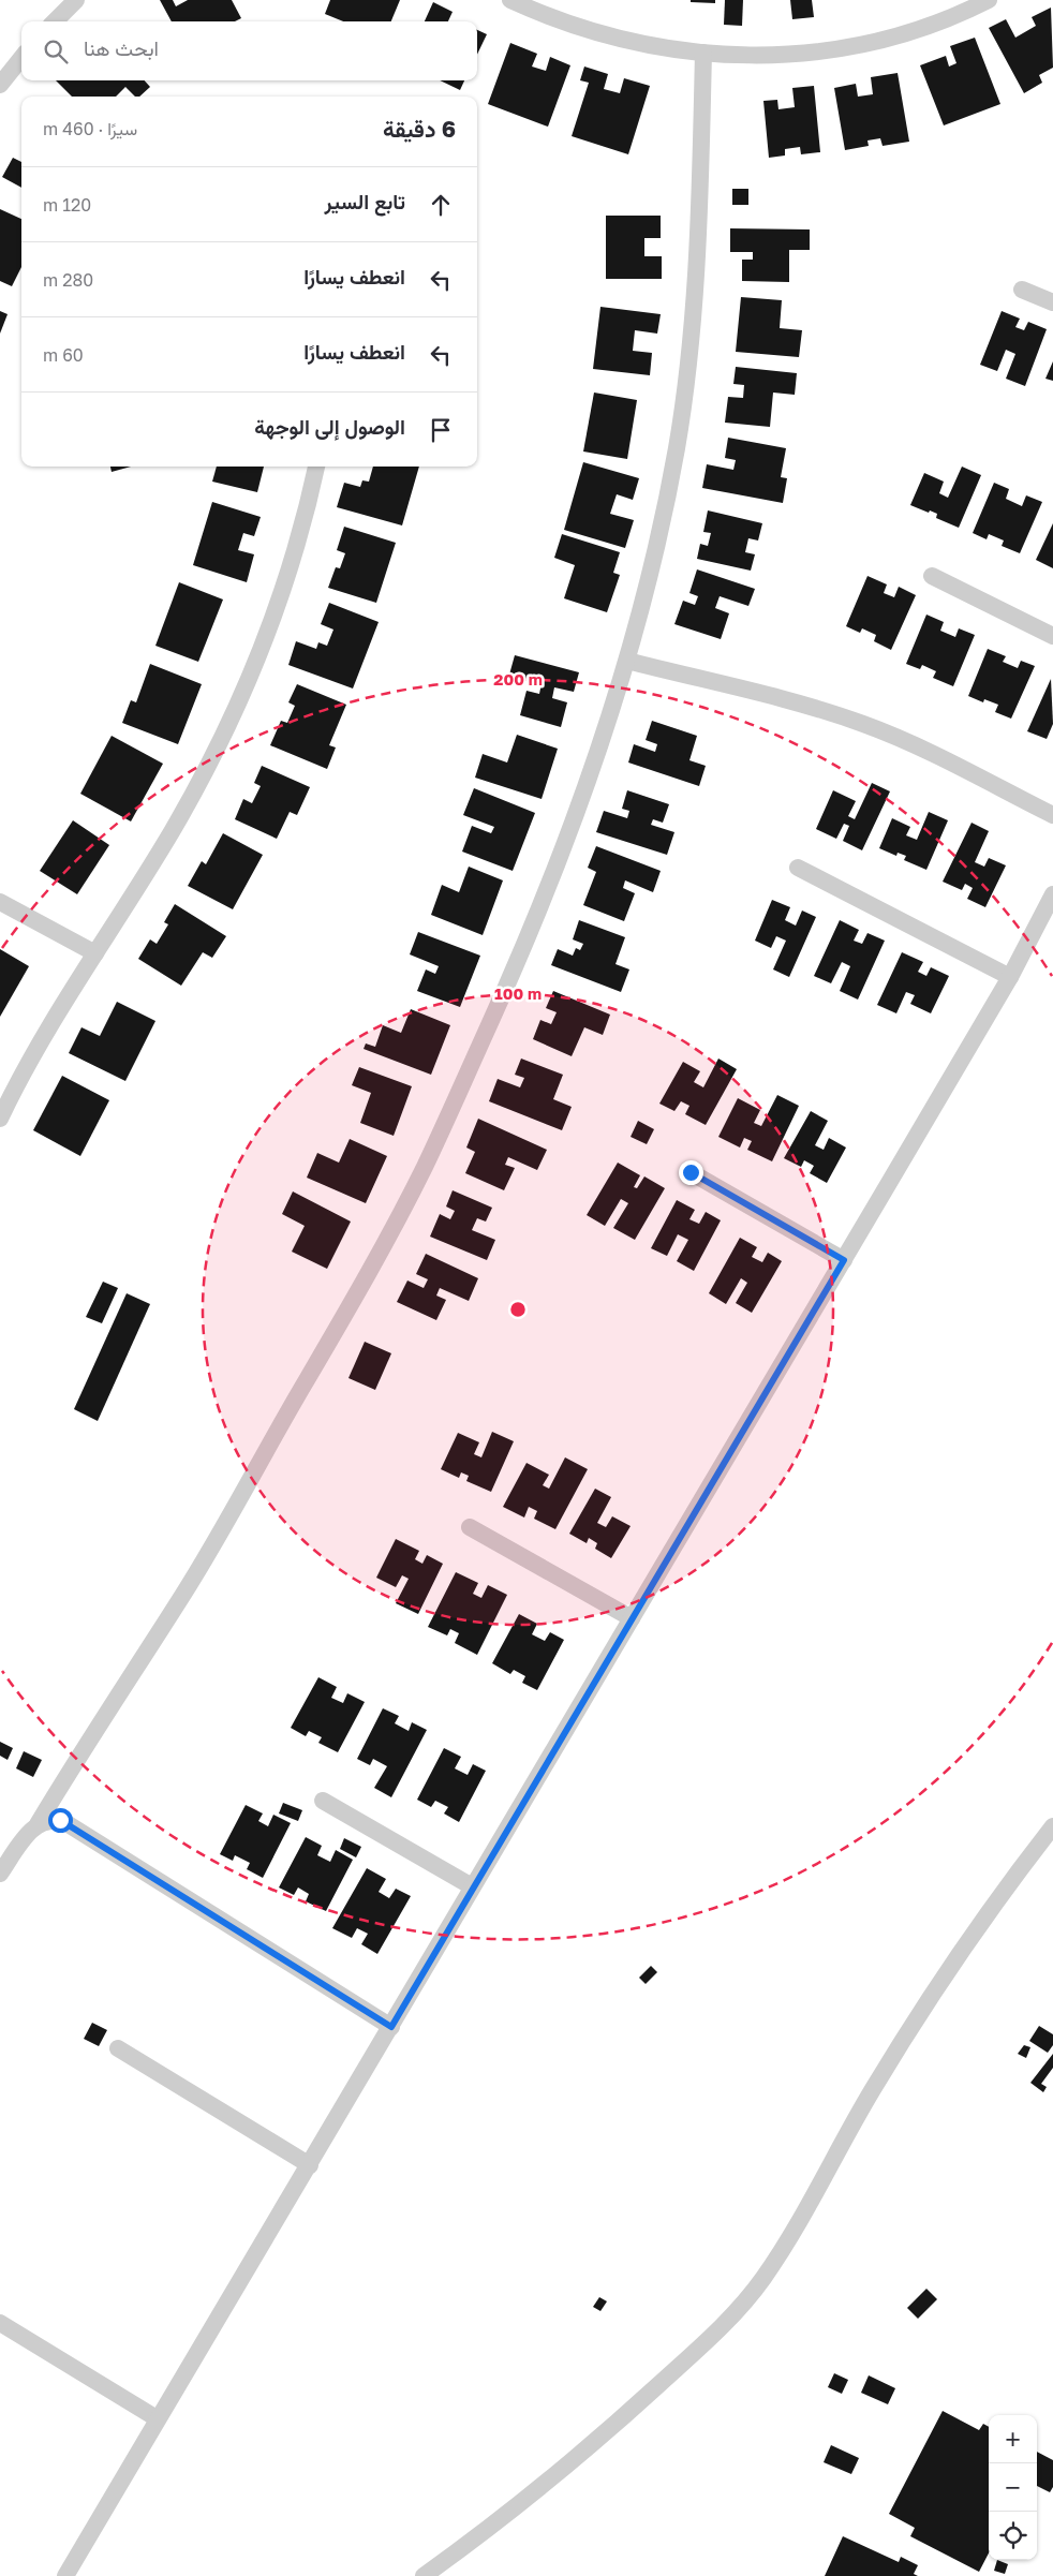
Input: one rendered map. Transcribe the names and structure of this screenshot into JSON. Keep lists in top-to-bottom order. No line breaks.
{"page":{"search":"ابحث هنا","heading":["6 دقيقة","سيرًا · 460 m"],"list":[["تابع السير","120 m"],["انعطف يسارًا","280 m"],["انعطف يسارًا","60 m"],"الوصول إلى الوجهة"],"map_buttons":["+","−"]},"rings":["200 m","100 m"]}
